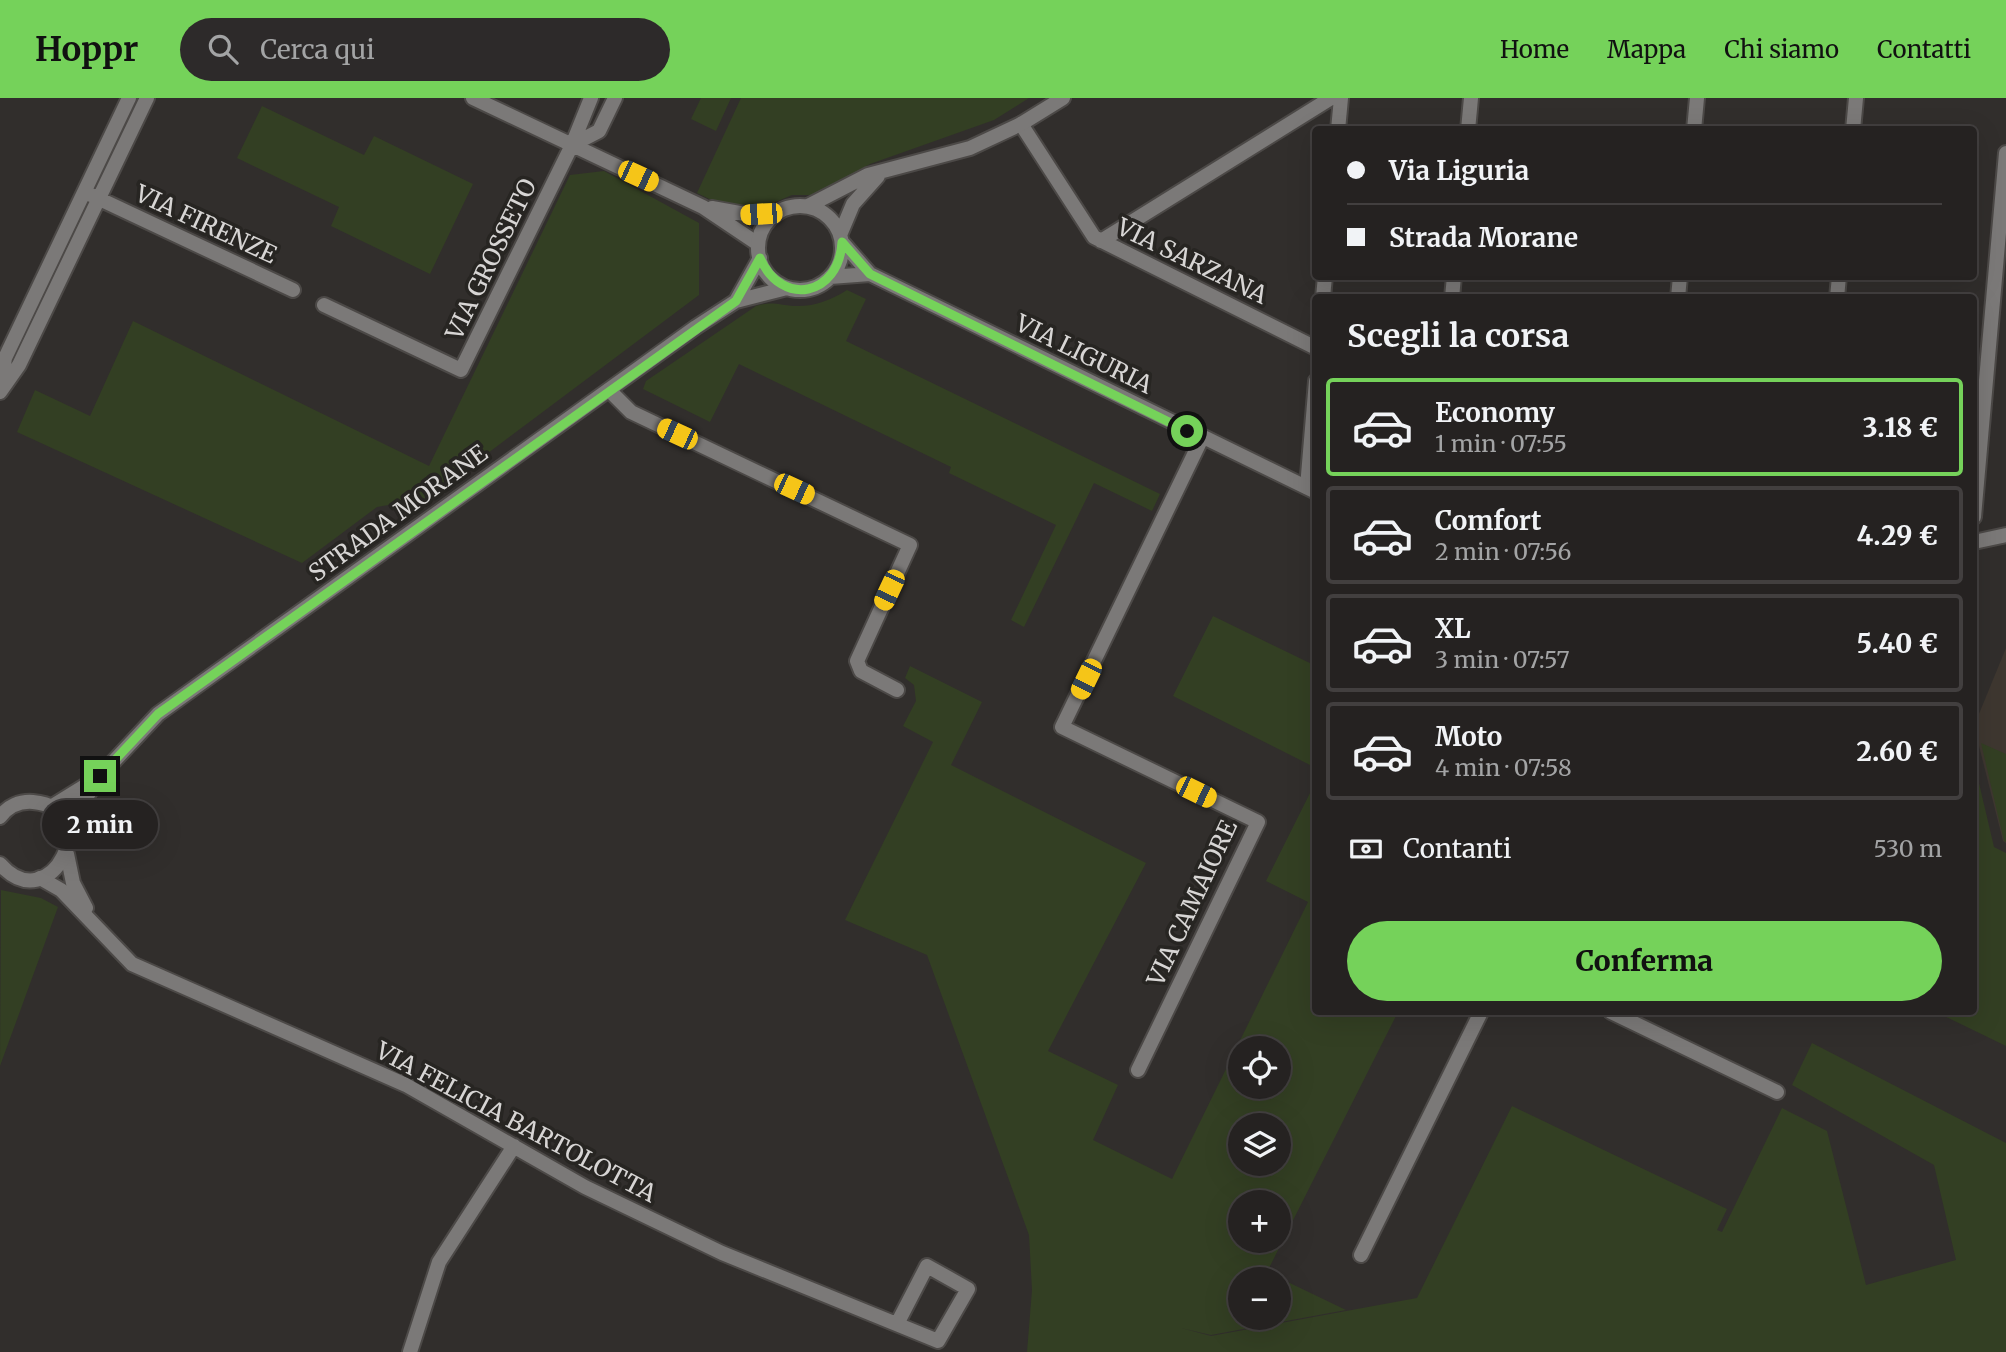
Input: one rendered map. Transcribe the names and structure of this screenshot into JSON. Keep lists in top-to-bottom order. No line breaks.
{"streets":{"street":["VIA FIRENZE","VIA GROSSETO","VIA SARZANA","VIA LIGURIA","STRADA MORANE","VIA CAMAIORE","VIA FELICIA BARTOLOTTA"]},"crossings":[["VIA LIGURIA","STRADA MORANE"],["VIA LIGURIA","VIA CAMAIORE"],["STRADA MORANE","VIA FELICIA BARTOLOTTA"]],"page":{"header":"Hoppr","search":"Cerca qui","nav":["Home","Mappa","Chi siamo","Contatti"],"banner":["Via Liguria","Strada Morane"],"heading":"Scegli la corsa","list":[{"name":"Economy","note":"1 min · 07:55","value":"3.18 €"},{"name":"Comfort","note":"2 min · 07:56","value":"4.29 €"},{"name":"XL","note":"3 min · 07:57","value":"5.40 €"},{"name":"Moto","note":"4 min · 07:58","value":"2.60 €"}],"bubble":"2 min","pay":["Contanti","530 m"],"buttons":"Conferma","map_buttons":["+","−"]}}
